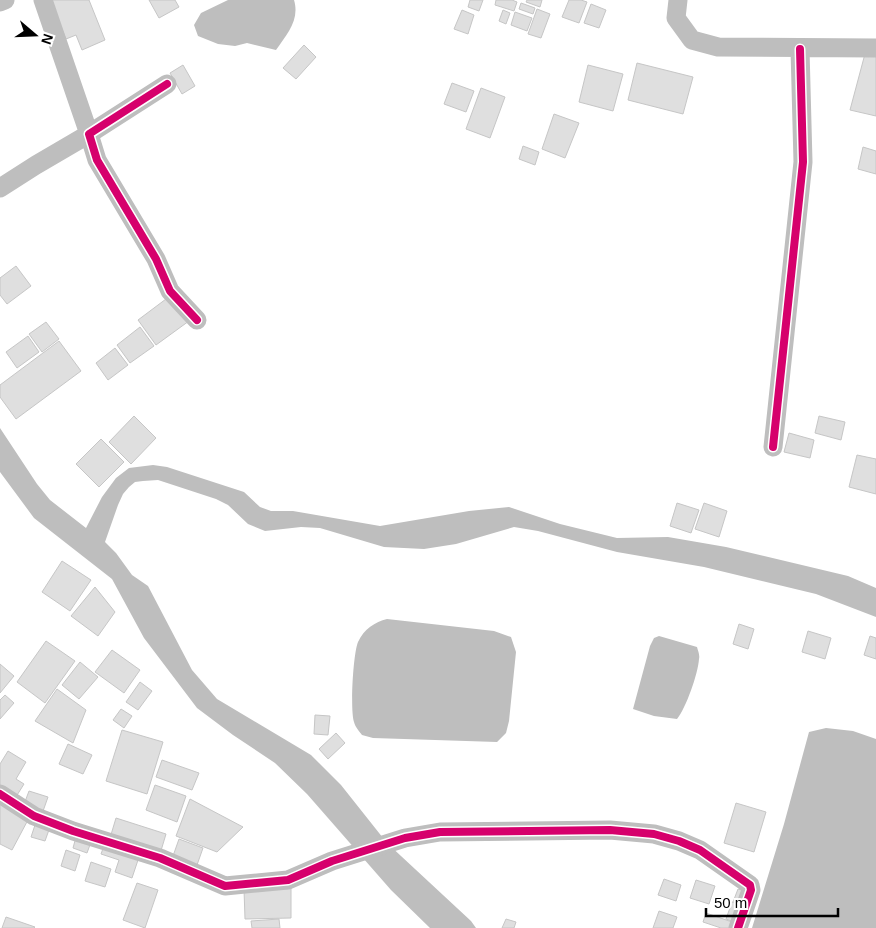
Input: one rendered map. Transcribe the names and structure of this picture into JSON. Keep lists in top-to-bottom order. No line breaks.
{"scale_bar":"50 m","north":"right"}
